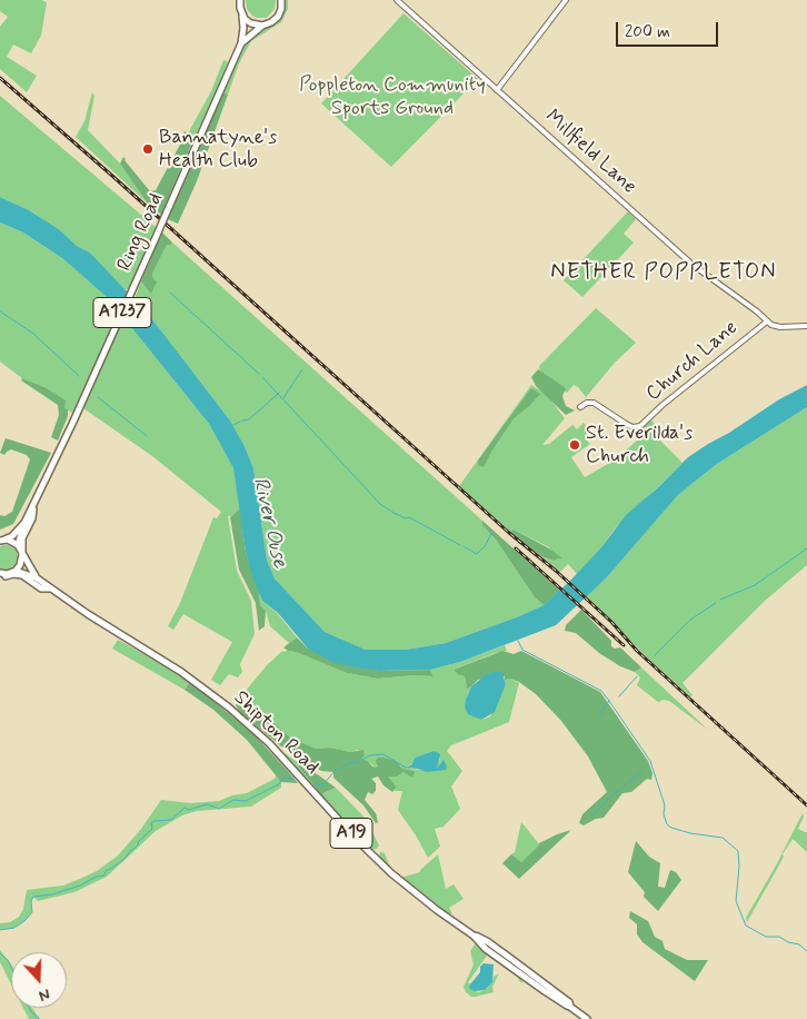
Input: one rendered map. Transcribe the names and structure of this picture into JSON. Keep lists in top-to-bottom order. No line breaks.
{"streets":{"highway":["Ring Road","A1237","Shipton Road","A19"],"street":["Millfield Lane","Church Lane"]},"crossings":[["Millfield Lane","Church Lane"],["Ring Road","A1237"],["Ring Road","Shipton Road"],["Shipton Road","A19"]],"districts":["NETHER POPPLETON"],"water":["River Ouse"],"parks":["Poppleton Community Sports Ground"],"places":["Bannatyne's Health Club","St. Everilda's Church"],"scale_bar":"200 m","north":"bottom"}
